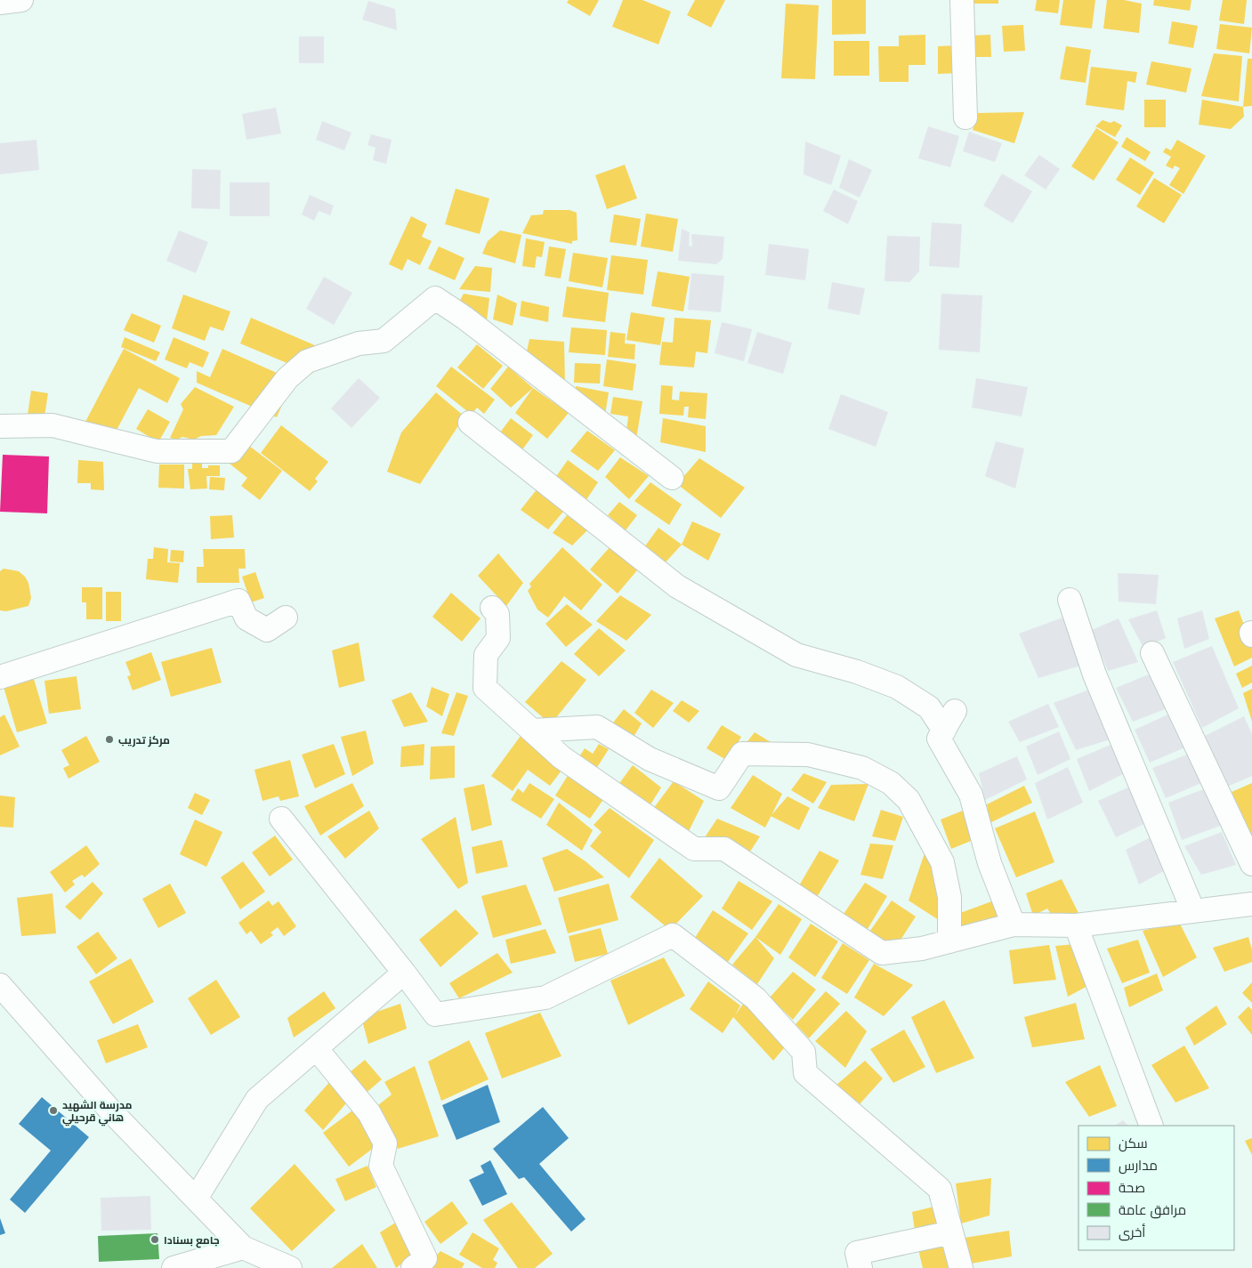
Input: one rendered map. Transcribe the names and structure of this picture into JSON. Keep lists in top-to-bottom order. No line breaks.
{"places":["مركز تدريب","مدرسة الشهيد هاني قرحيلي","جامع بسنادا"],"legend":["سكن","مدارس","صحة","مرافق عامة","أخرى"]}
